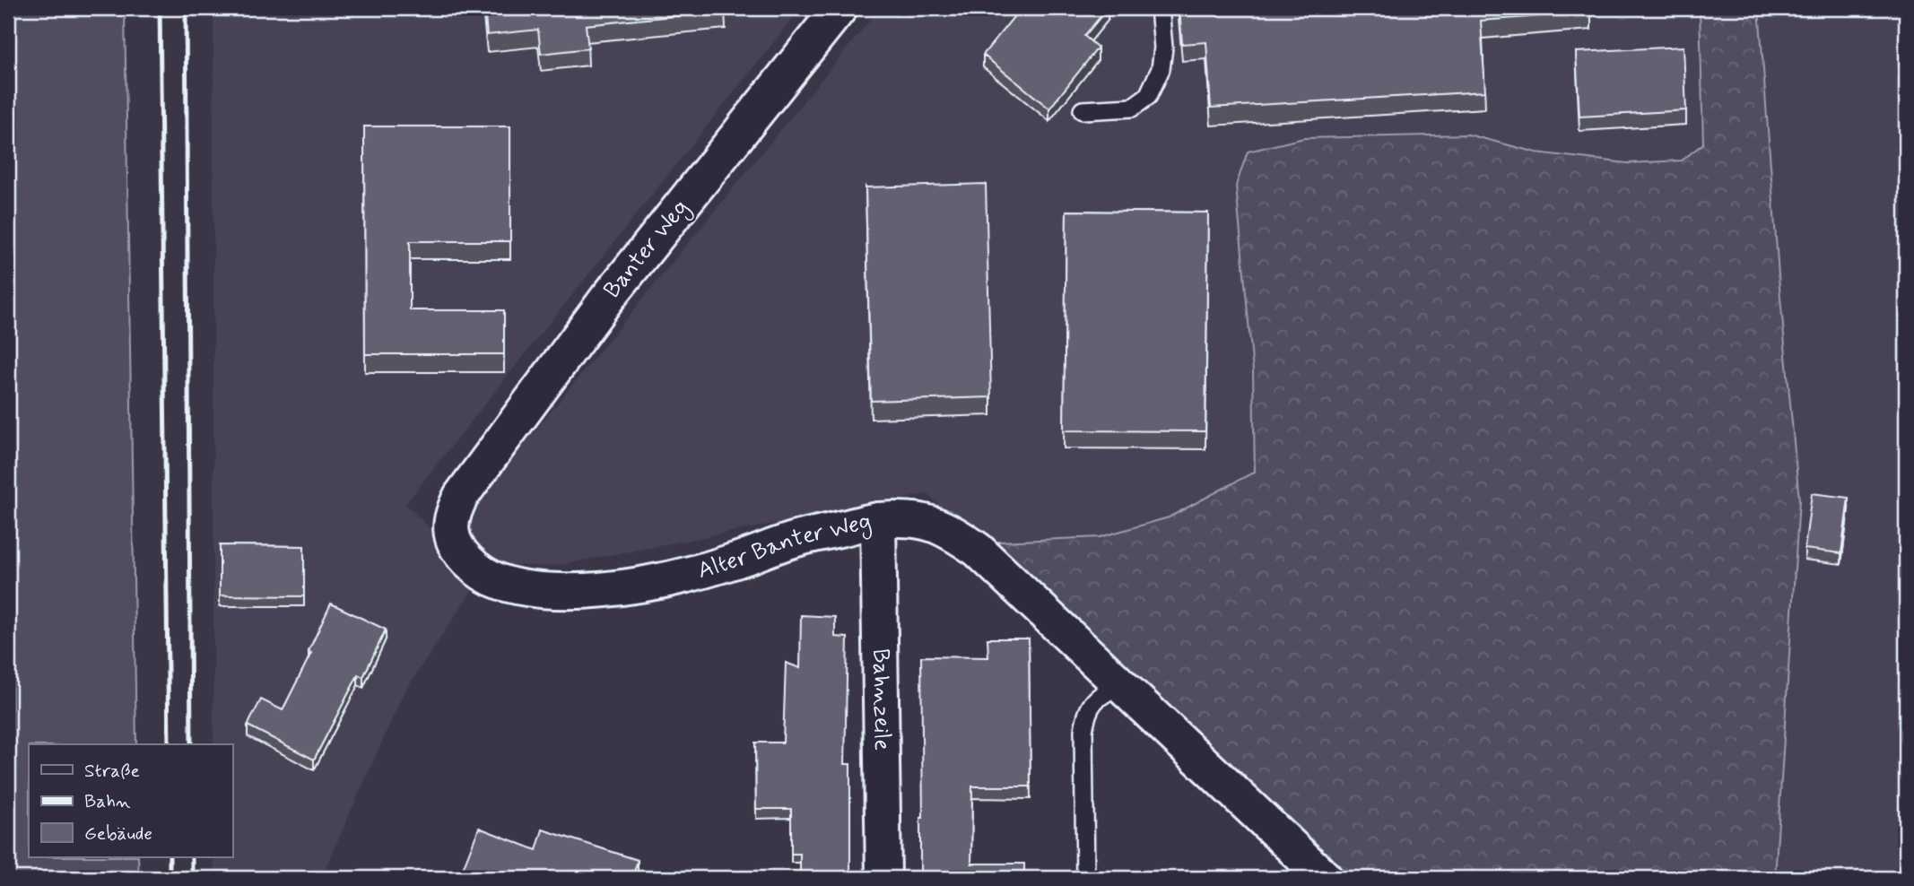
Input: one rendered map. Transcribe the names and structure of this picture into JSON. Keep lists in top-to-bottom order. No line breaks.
{"streets":{"street":["Banter Weg","Alter Banter Weg","Bahnzeile"]},"crossings":[["Banter Weg","Alter Banter Weg"],["Alter Banter Weg","Bahnzeile"]],"legend":["Straße","Bahn","Gebäude"]}
